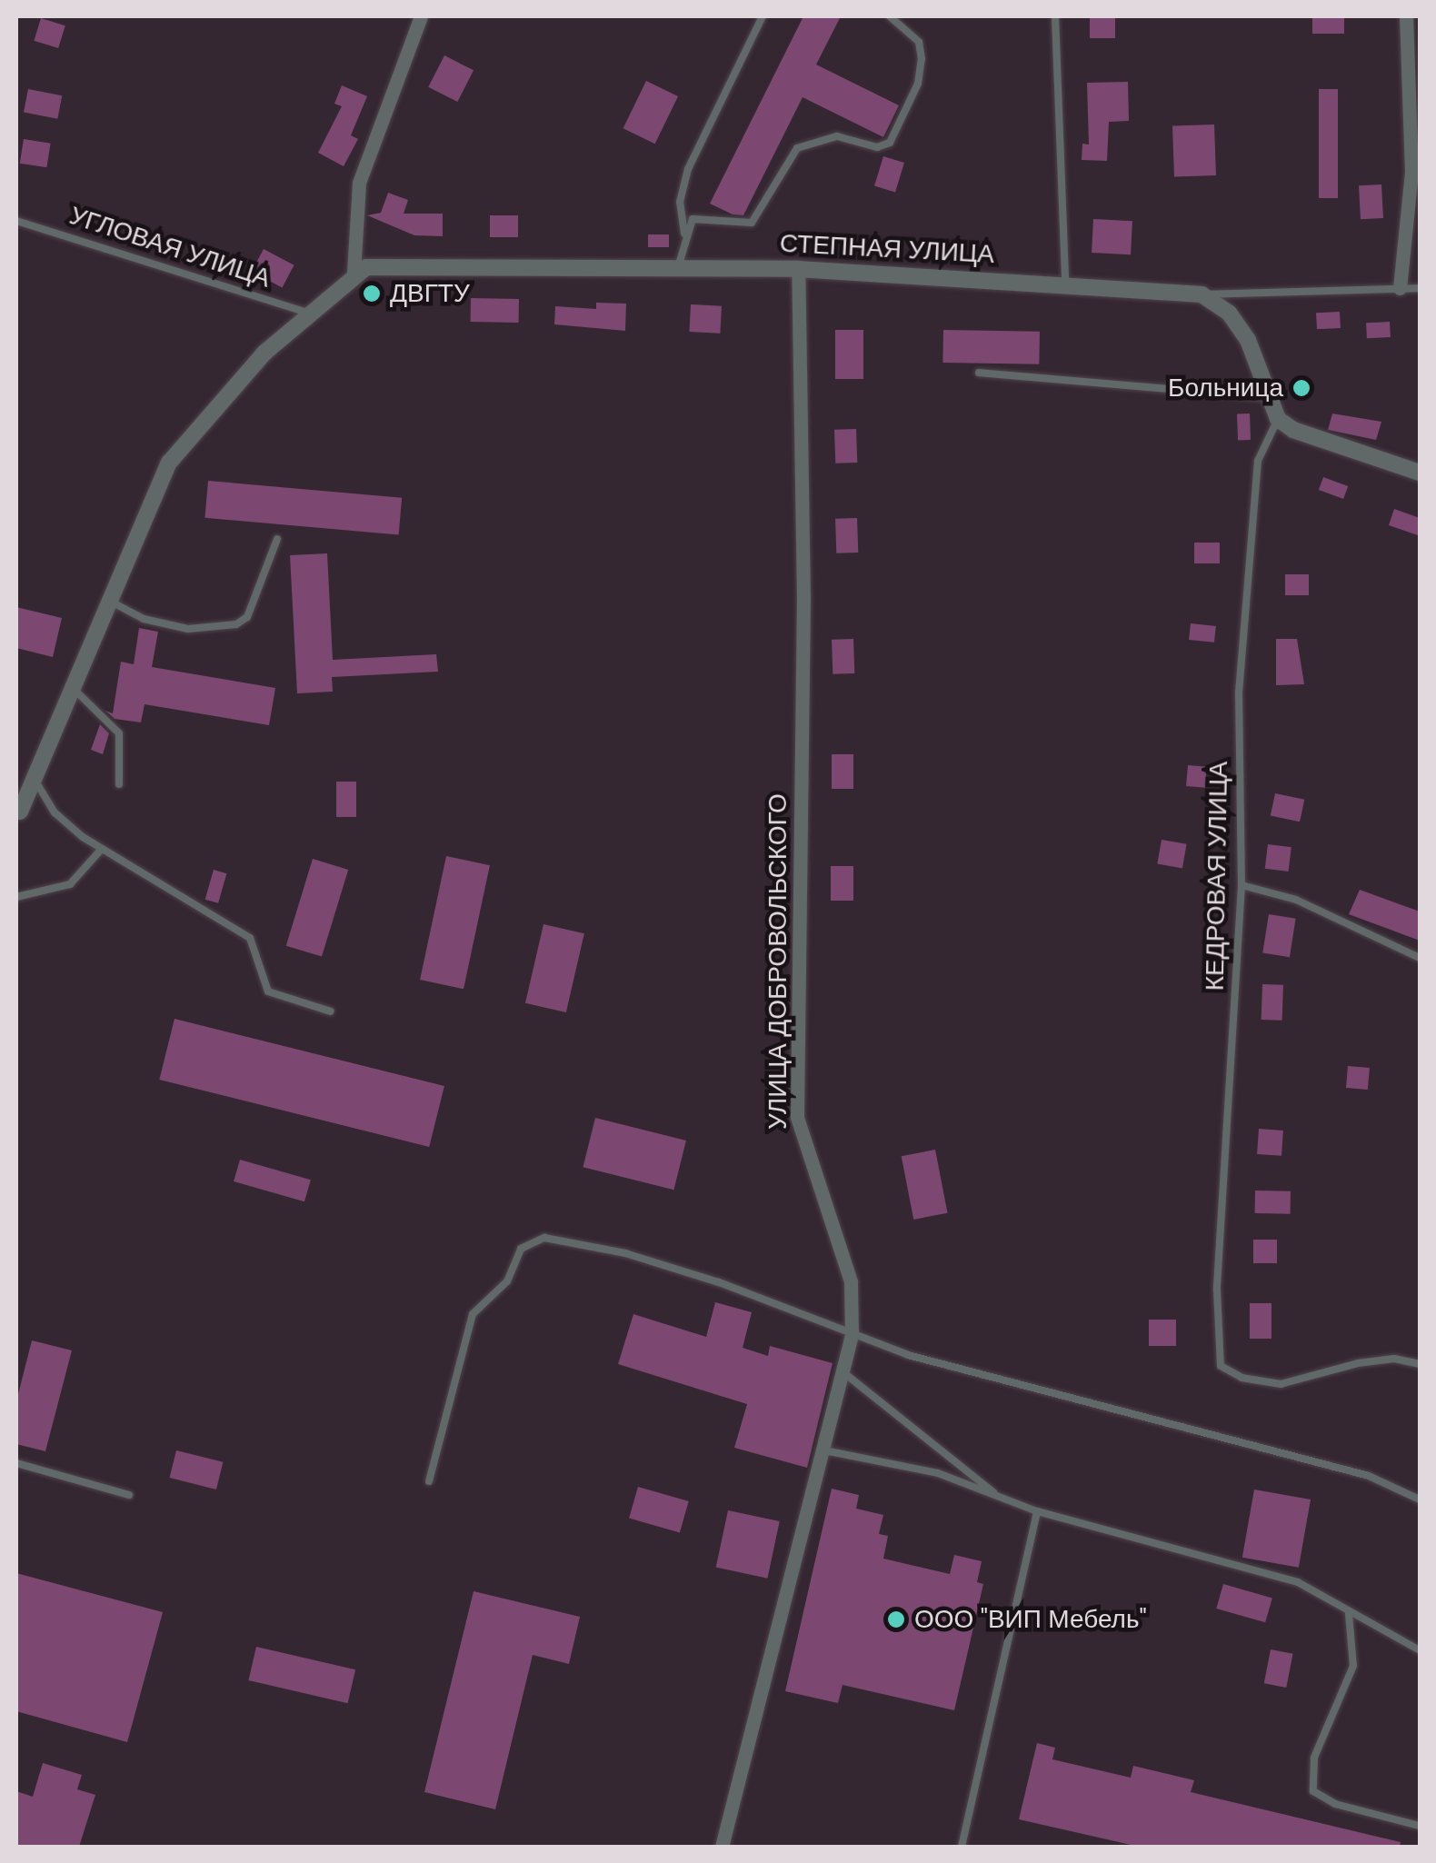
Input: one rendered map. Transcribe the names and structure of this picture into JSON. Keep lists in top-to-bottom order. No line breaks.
{"streets":{"street":["СТЕПНАЯ УЛИЦА","УЛИЦА ДОБРОВОЛЬСКОГО"],"lane":["УГЛОВАЯ УЛИЦА","КЕДРОВАЯ УЛИЦА"]},"crossings":[["СТЕПНАЯ УЛИЦА","УЛИЦА ДОБРОВОЛЬСКОГО"]],"places":["ДВГТУ","Больница","ООО \"ВИП Мебель\""]}
